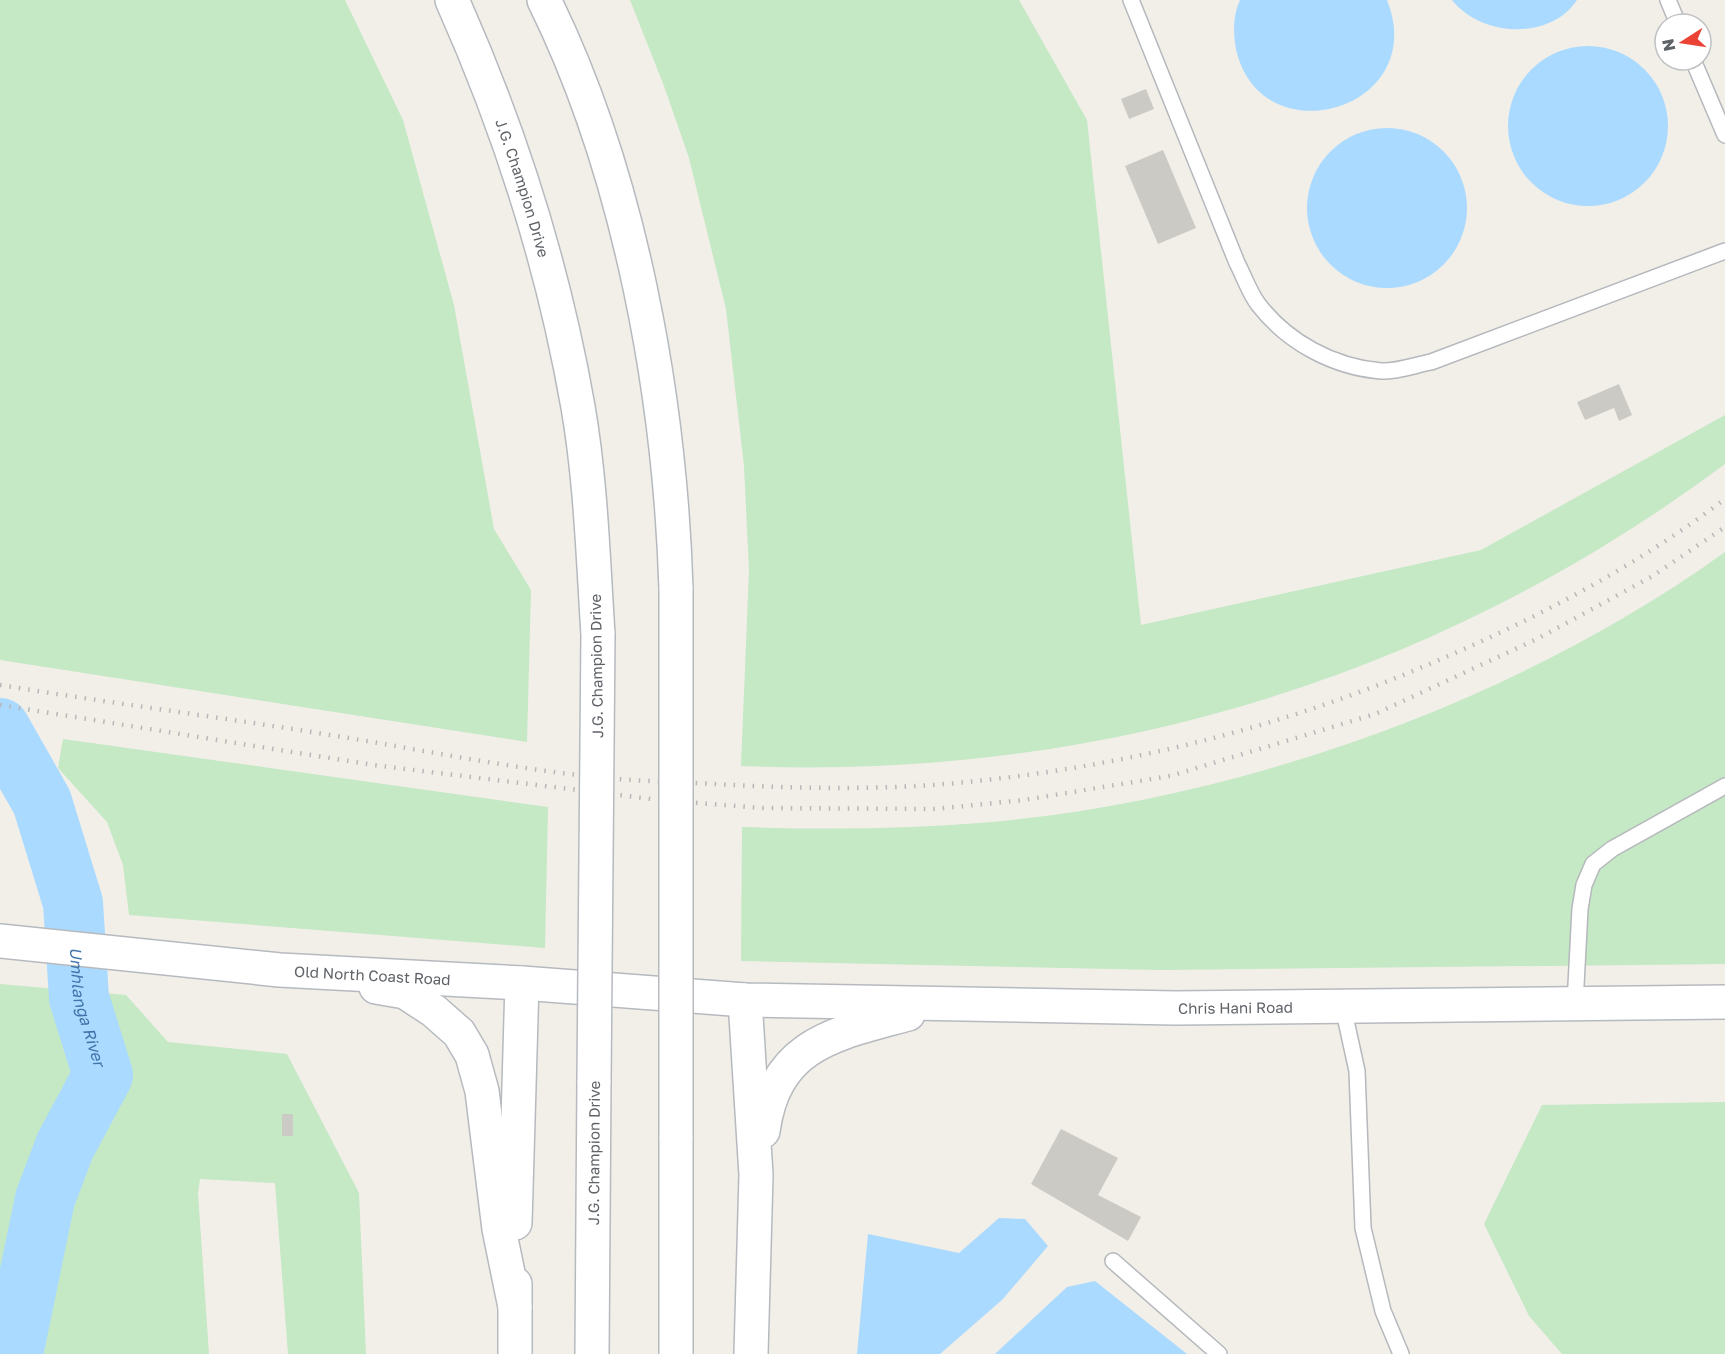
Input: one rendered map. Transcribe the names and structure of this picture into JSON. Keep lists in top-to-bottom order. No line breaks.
{"streets":{"street":["J.G. Champion Drive","Old North Coast Road","Chris Hani Road"]},"crossings":[["Old North Coast Road","Chris Hani Road"]],"water":["Umhlanga River"],"north":"left"}
